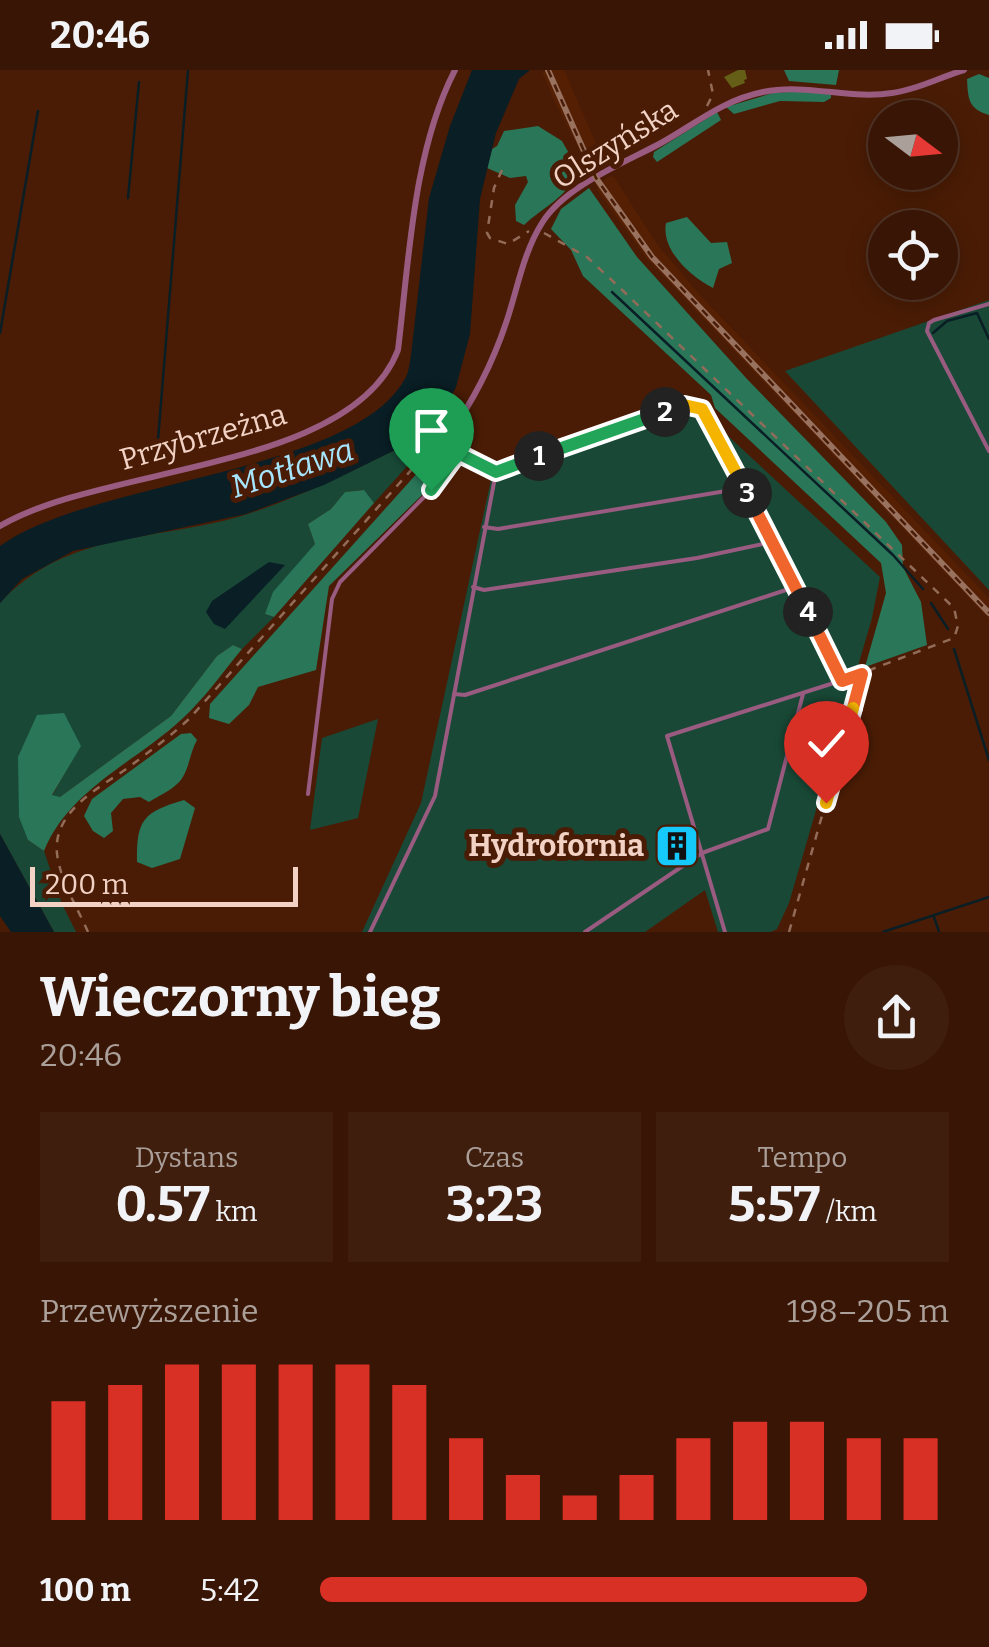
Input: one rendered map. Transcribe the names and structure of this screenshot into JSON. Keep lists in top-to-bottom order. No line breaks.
{"streets":{"street":["Olszyńska","Przybrzeżna"]},"water":["Motława"],"places":{"building":["Hydrofornia"]},"scale_bar":"200 m","north":"right","page":{"status":"20:46","pins":["2","1","3","4"],"scale":"200 m","heading":["Wieczorny bieg","20:46"],"stats":[["Dystans","0.57 km"],["Czas","3:23"],["Tempo","5:57 /km"]],"chart":["Przewyższenie","198–205 m"],"list":[{"name":"100 m","note":"5:42"}]}}
